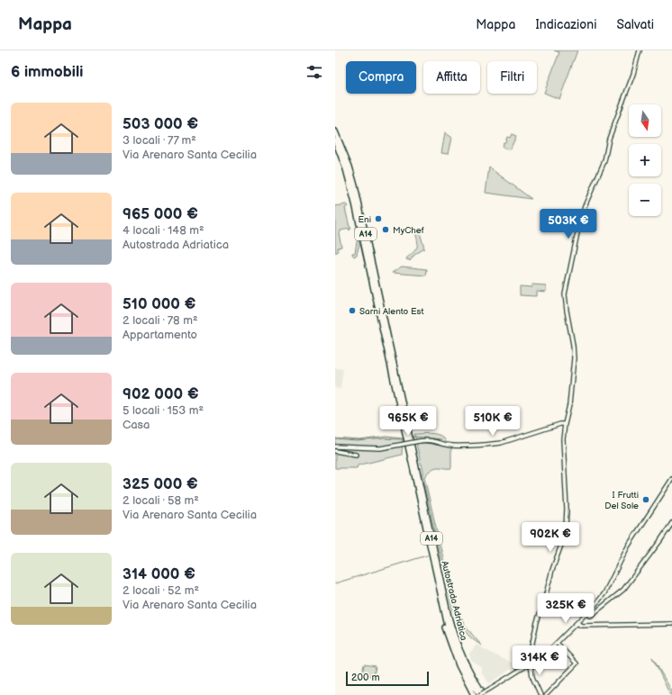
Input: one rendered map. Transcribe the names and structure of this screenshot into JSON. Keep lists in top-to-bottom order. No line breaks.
{"streets":{"highway":["A14","Autostrada Adriatica"]},"places":["Eni","MyChef","Sarni Alento Est","I Frutti Del Sole"],"scale_bar":"200 m","north":"bottom","page":{"header":"Mappa","nav":["Mappa","Indicazioni","Salvati"],"heading":"6 immobili","chip":["Compra","Affitta","Filtri"],"list":[{"name":"503 000 €","note":"3 locali · 77 m² · Via Arenaro Santa Cecilia"},{"name":"965 000 €","note":"4 locali · 148 m² · Autostrada Adriatica"},{"name":"510 000 €","note":"2 locali · 78 m² · Appartamento"},{"name":"902 000 €","note":"5 locali · 153 m² · Casa"},{"name":"325 000 €","note":"2 locali · 58 m² · Via Arenaro Santa Cecilia"},{"name":"314 000 €","note":"2 locali · 52 m² · Via Arenaro Santa Cecilia"}],"map_buttons":["+","−"],"price":["503K €","965K €","510K €","902K €","325K €","314K €"],"scale":"200 m"}}
